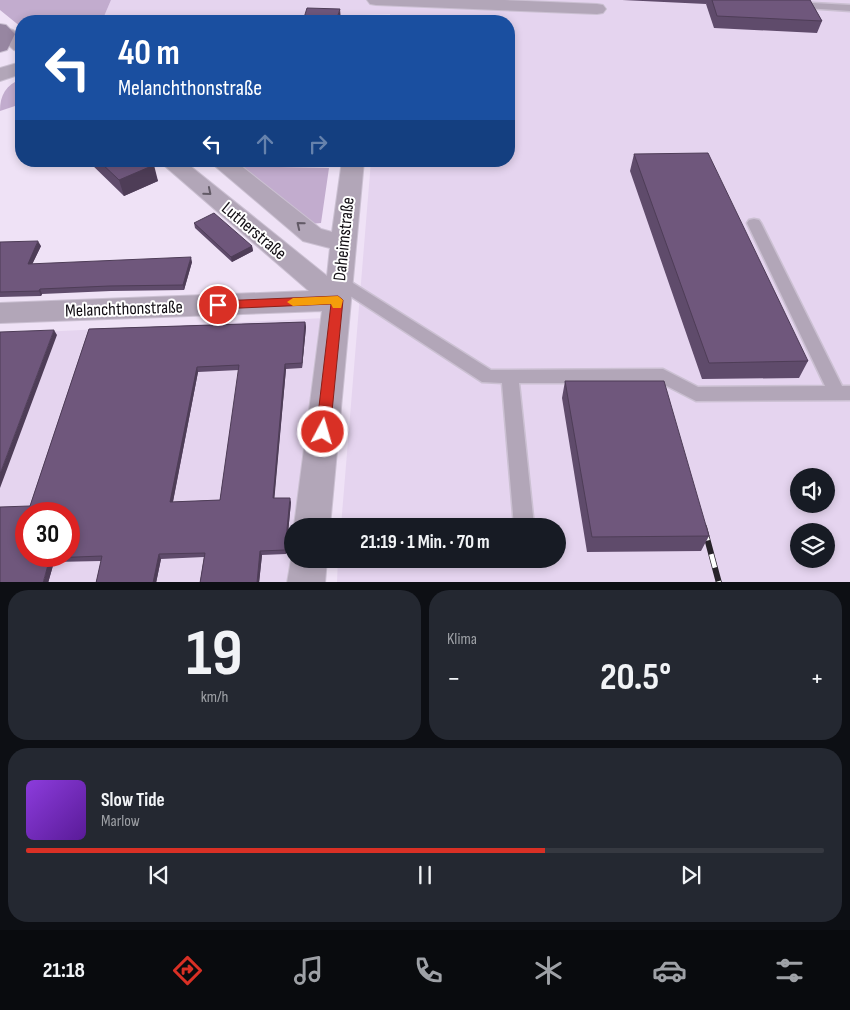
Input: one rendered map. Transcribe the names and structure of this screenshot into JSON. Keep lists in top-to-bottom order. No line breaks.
{"streets":{"street":["Lutherstraße","Daheimstraße","Melanchthonstraße"]},"crossings":[["Lutherstraße","Daheimstraße"],["Lutherstraße","Melanchthonstraße"],["Daheimstraße","Melanchthonstraße"]],"page":{"turn":["40 m","Melanchthonstraße"],"limit":"30","trip":"21:19 · 1 Min. · 70 m","tile":[["19","km/h"],"Klima"],"heat":["−","20.5°","+"],"song":["Slow Tide","Marlow"],"tabs":"21:18"}}
